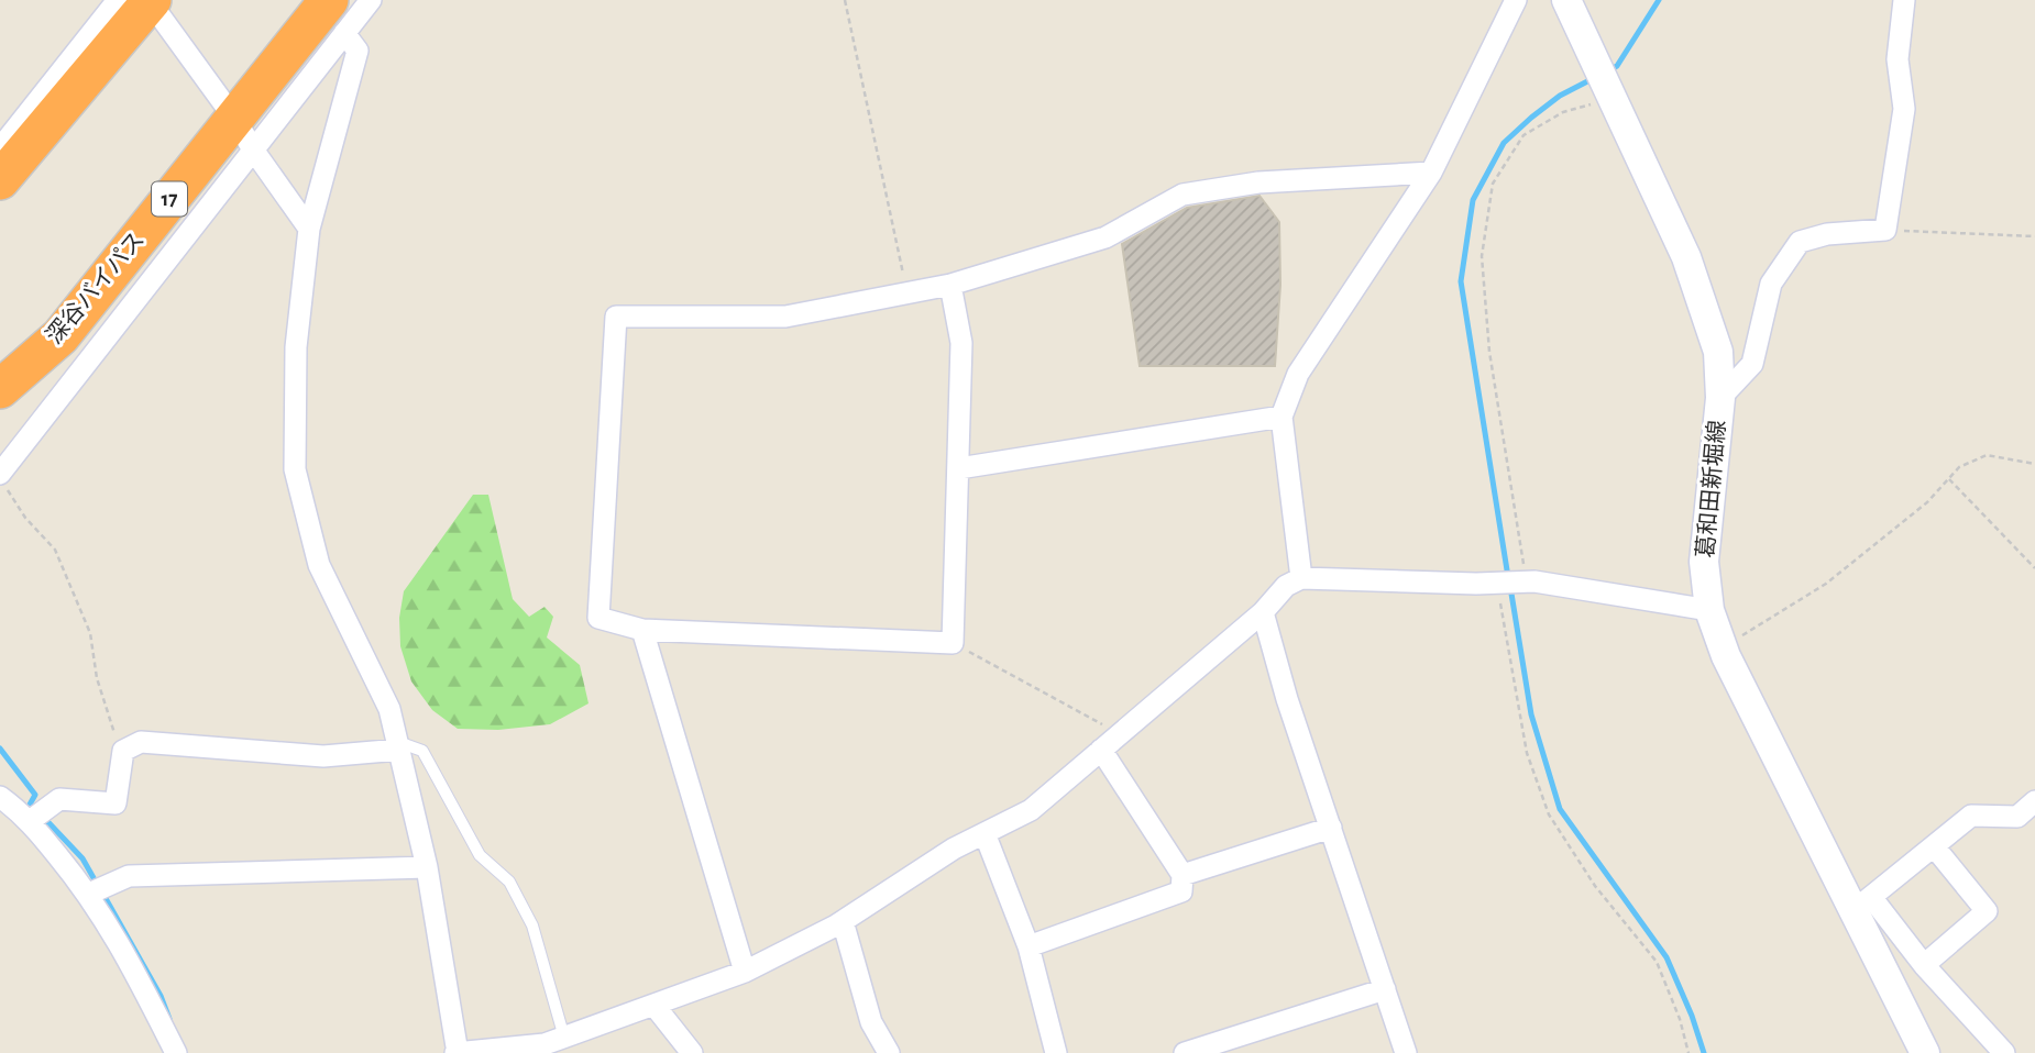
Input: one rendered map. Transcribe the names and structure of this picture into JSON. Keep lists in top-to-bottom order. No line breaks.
{"streets":{"highway":["17","深谷バイパス"],"main road":["葛和田新堀線"]}}
